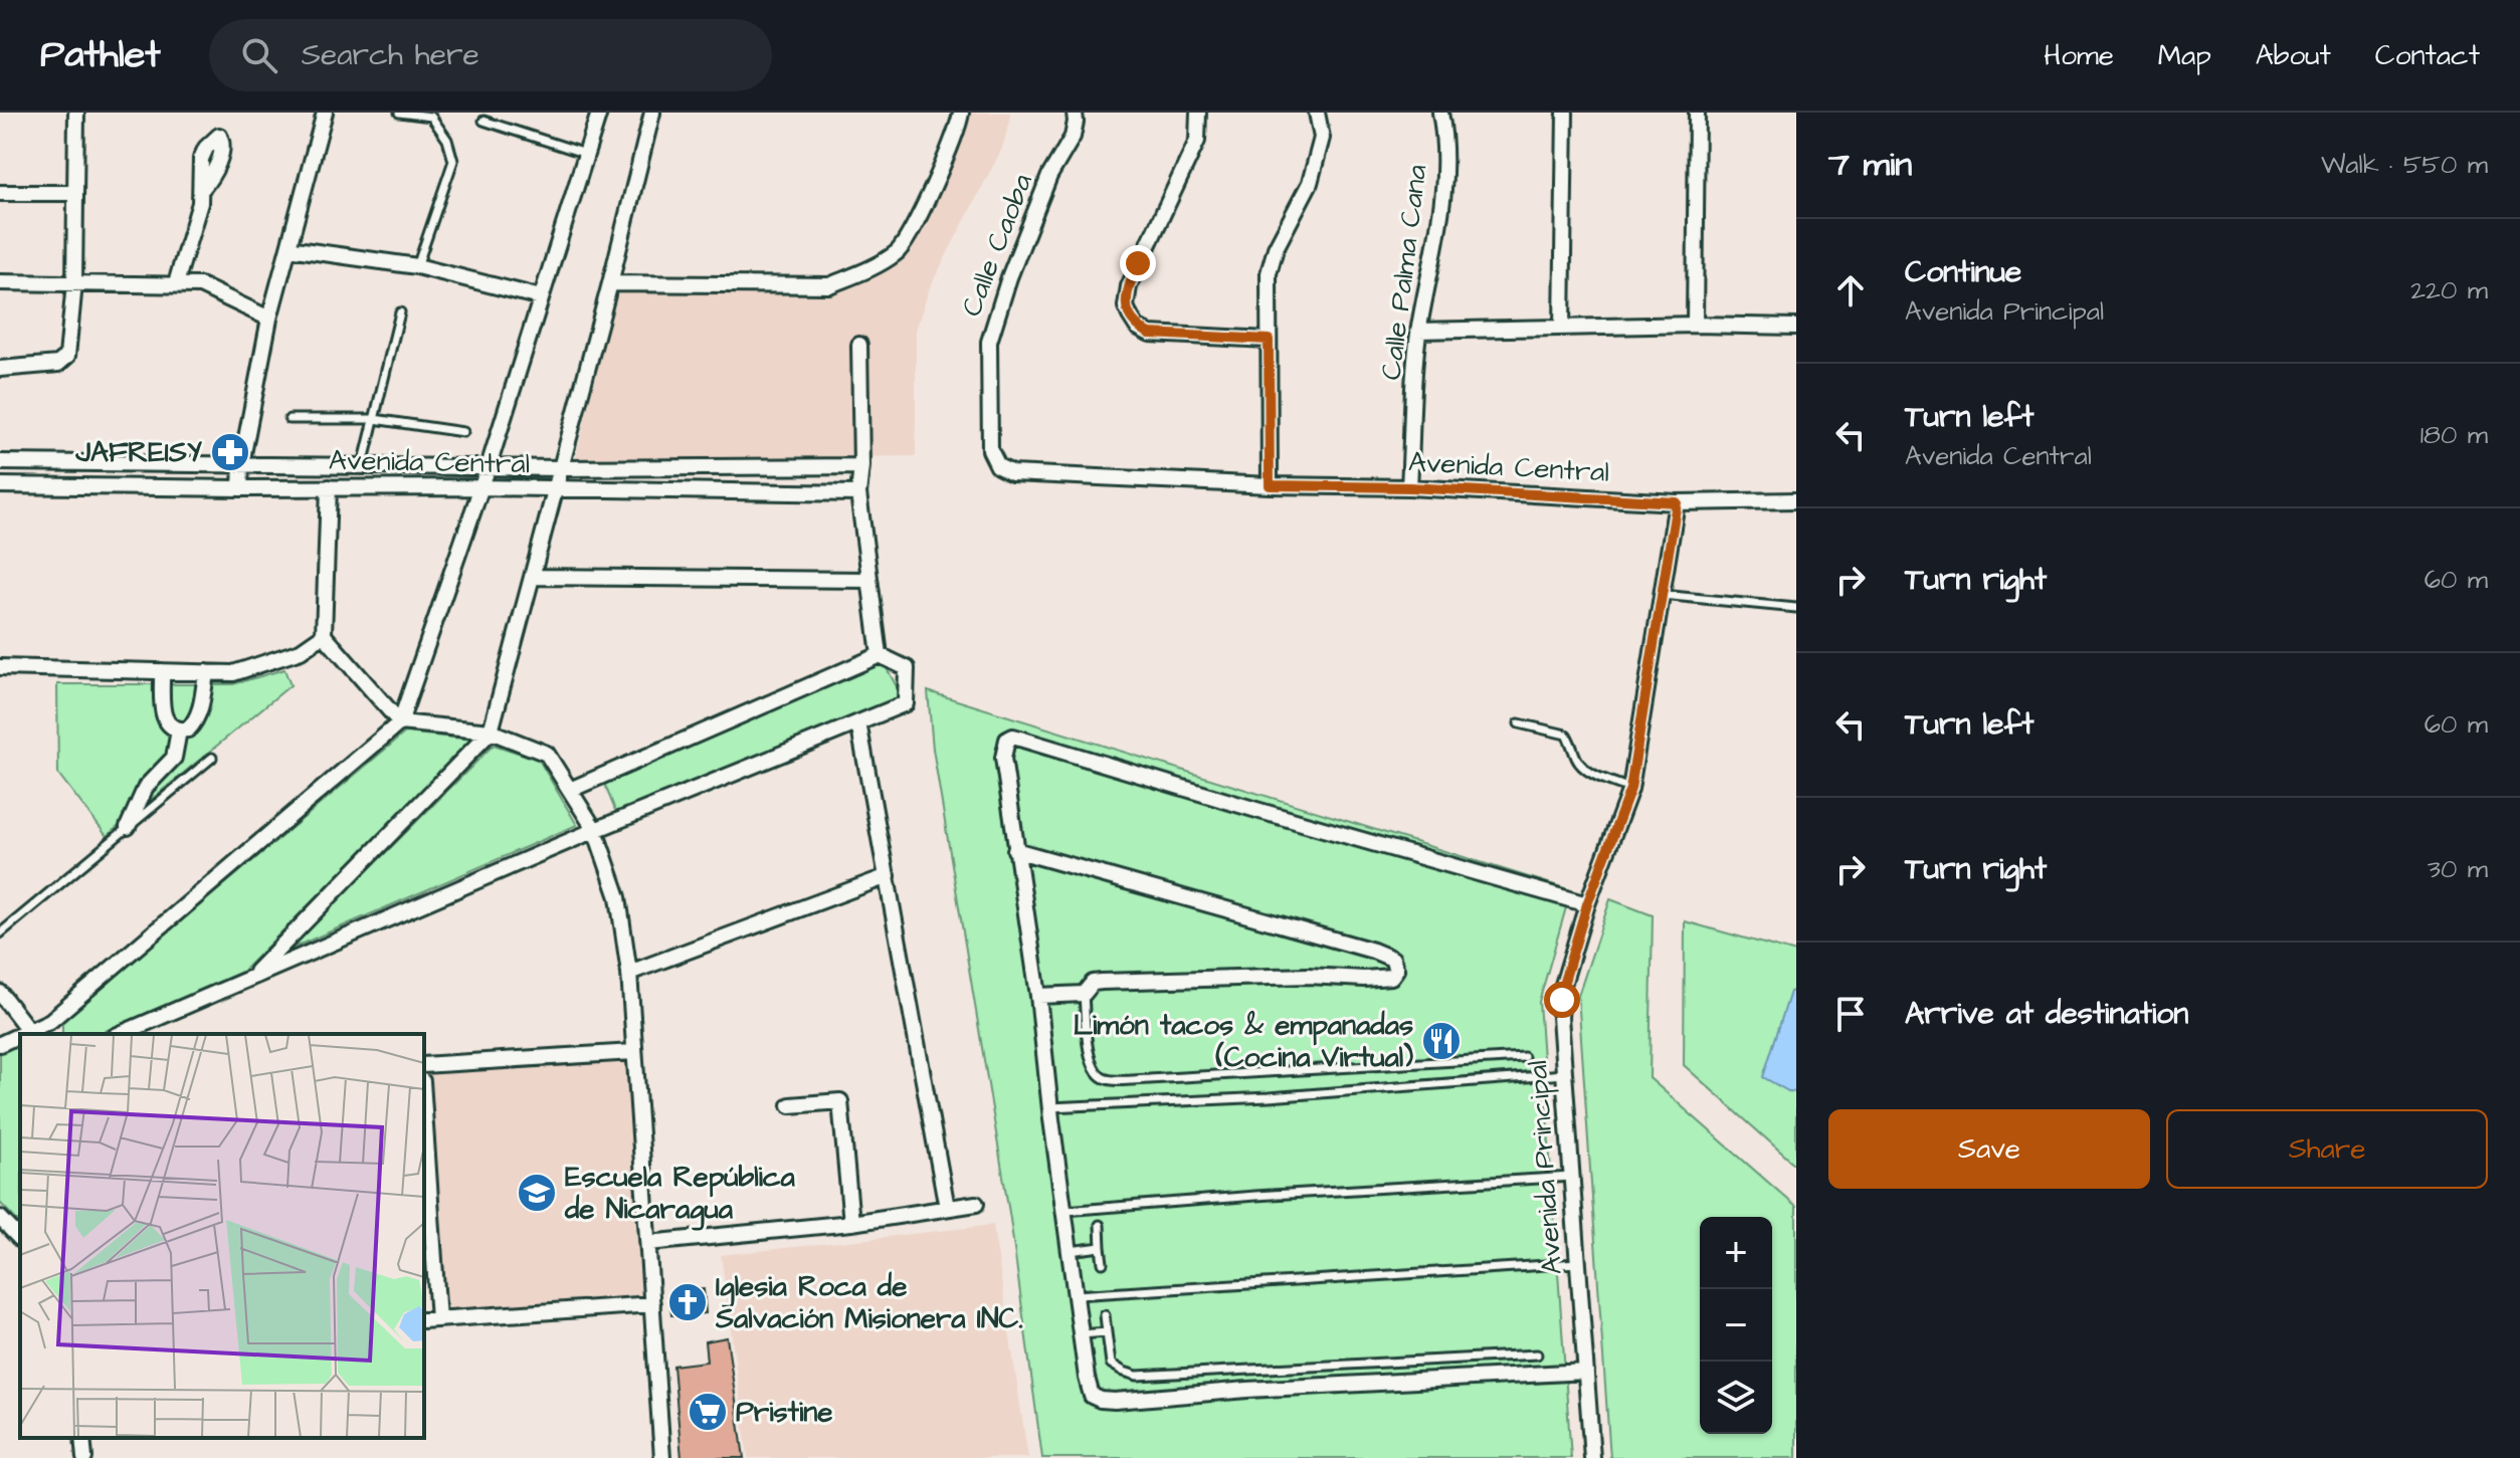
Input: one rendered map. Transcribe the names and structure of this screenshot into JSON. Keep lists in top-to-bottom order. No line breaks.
{"streets":{"street":["Calle Caoba","Calle Palma Cana","Avenida Central","Avenida Principal"]},"crossings":[["Calle Caoba","Avenida Central"],["Calle Palma Cana","Avenida Central"],["Avenida Central","Avenida Principal"]],"places":{"pharmacy":["JAFREISY"],"restaurant":["Limón tacos & empanadas (Cocina Virtual)"],"school or university":["Escuela República de Nicaragua"],"church":["Iglesia Roca de Salvación Misionera INC."],"supermarket":["Pristine"]},"page":{"header":"Pathlet","search":"Search here","nav":["Home","Map","About","Contact"],"heading":["7 min","Walk · 550 m"],"list":[["Continue","Avenida Principal","220 m"],["Turn left","Avenida Central","180 m"],["Turn right","60 m"],["Turn left","60 m"],["Turn right","30 m"],"Arrive at destination"],"buttons":["Save","Share"],"map_buttons":["+","−"]}}
